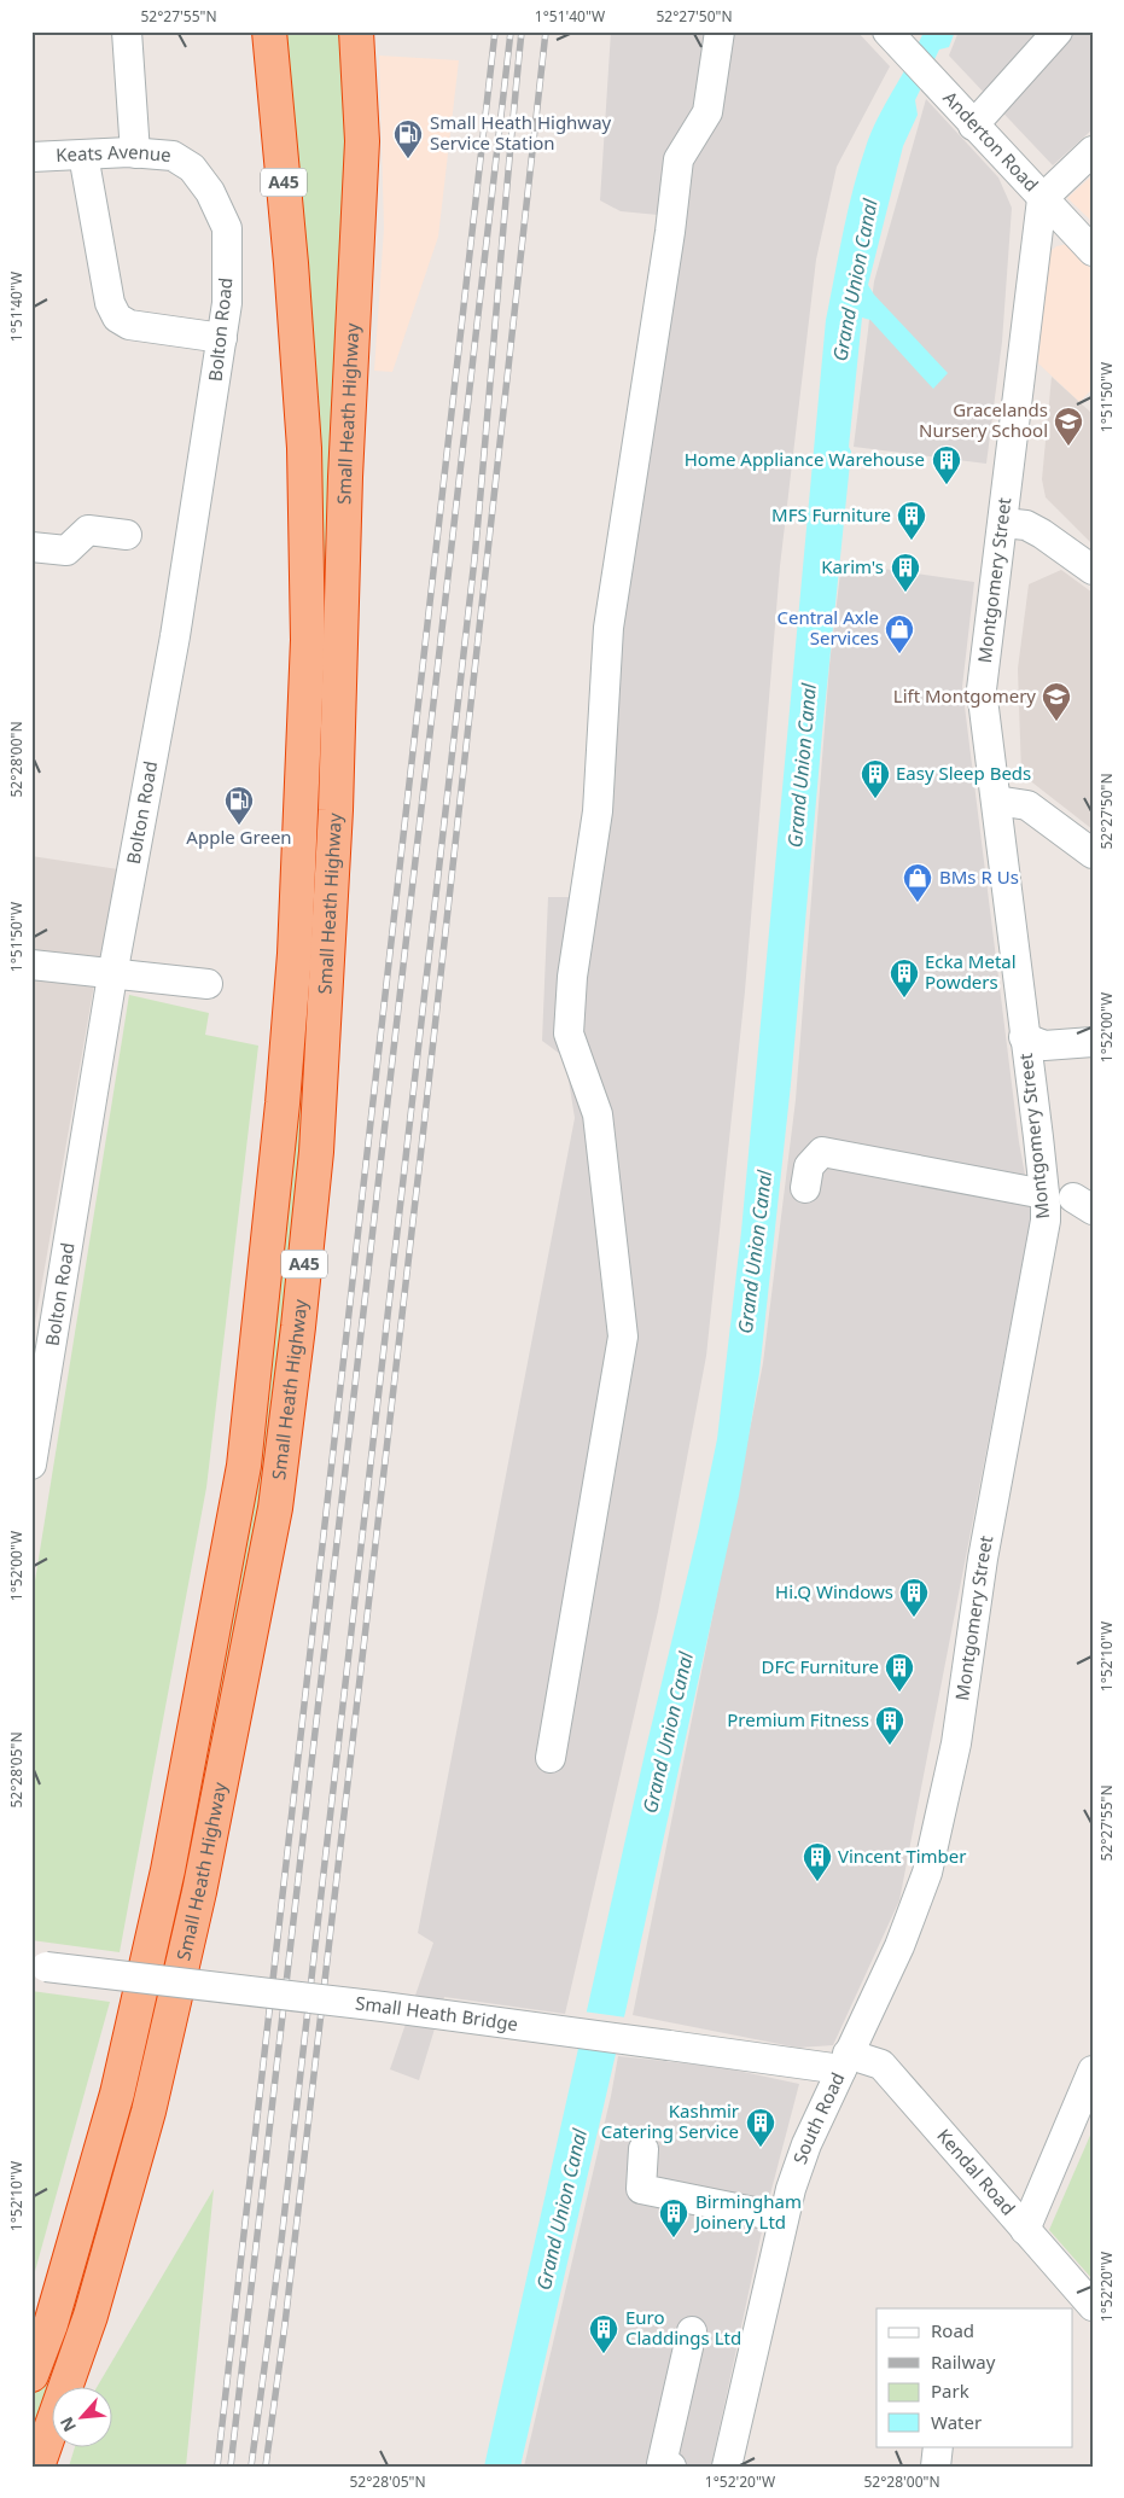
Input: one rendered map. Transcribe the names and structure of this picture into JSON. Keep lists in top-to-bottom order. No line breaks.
{"streets":{"highway":["A45","Small Heath Highway"],"street":["Anderton Road","Keats Avenue","Bolton Road","Montgomery Street","Small Heath Bridge","South Road","Kendal Road"]},"crossings":[["Anderton Road","Montgomery Street"],["Keats Avenue","Bolton Road"],["Montgomery Street","Small Heath Bridge"],["Montgomery Street","South Road"],["Montgomery Street","Kendal Road"],["Small Heath Bridge","South Road"],["Small Heath Bridge","Kendal Road"],["South Road","Kendal Road"]],"water":["Grand Union Canal"],"places":{"fuel station":["Small Heath Highway Service Station","Apple Green"],"school or university":["Gracelands Nursery School","Lift Montgomery"],"building":["Home Appliance Warehouse","MFS Furniture","Karim's","Easy Sleep Beds","Ecka Metal Powders","Hi.Q Windows","DFC Furniture","Premium Fitness","Vincent Timber","Kashmir Catering Service","Birmingham Joinery Ltd","Euro Claddings Ltd"],"shop":["Central Axle Services","BMs R Us"]},"legend":["Road","Railway","Park","Water"],"north":"bottom left","coordinates":["52°27'55\"N","1°51'40\"W","52°27'50\"N","1°51'50\"W","52°28'00\"N","1°52'00\"W","1°52'10\"W","52°28'05\"N","1°52'20\"W"]}
